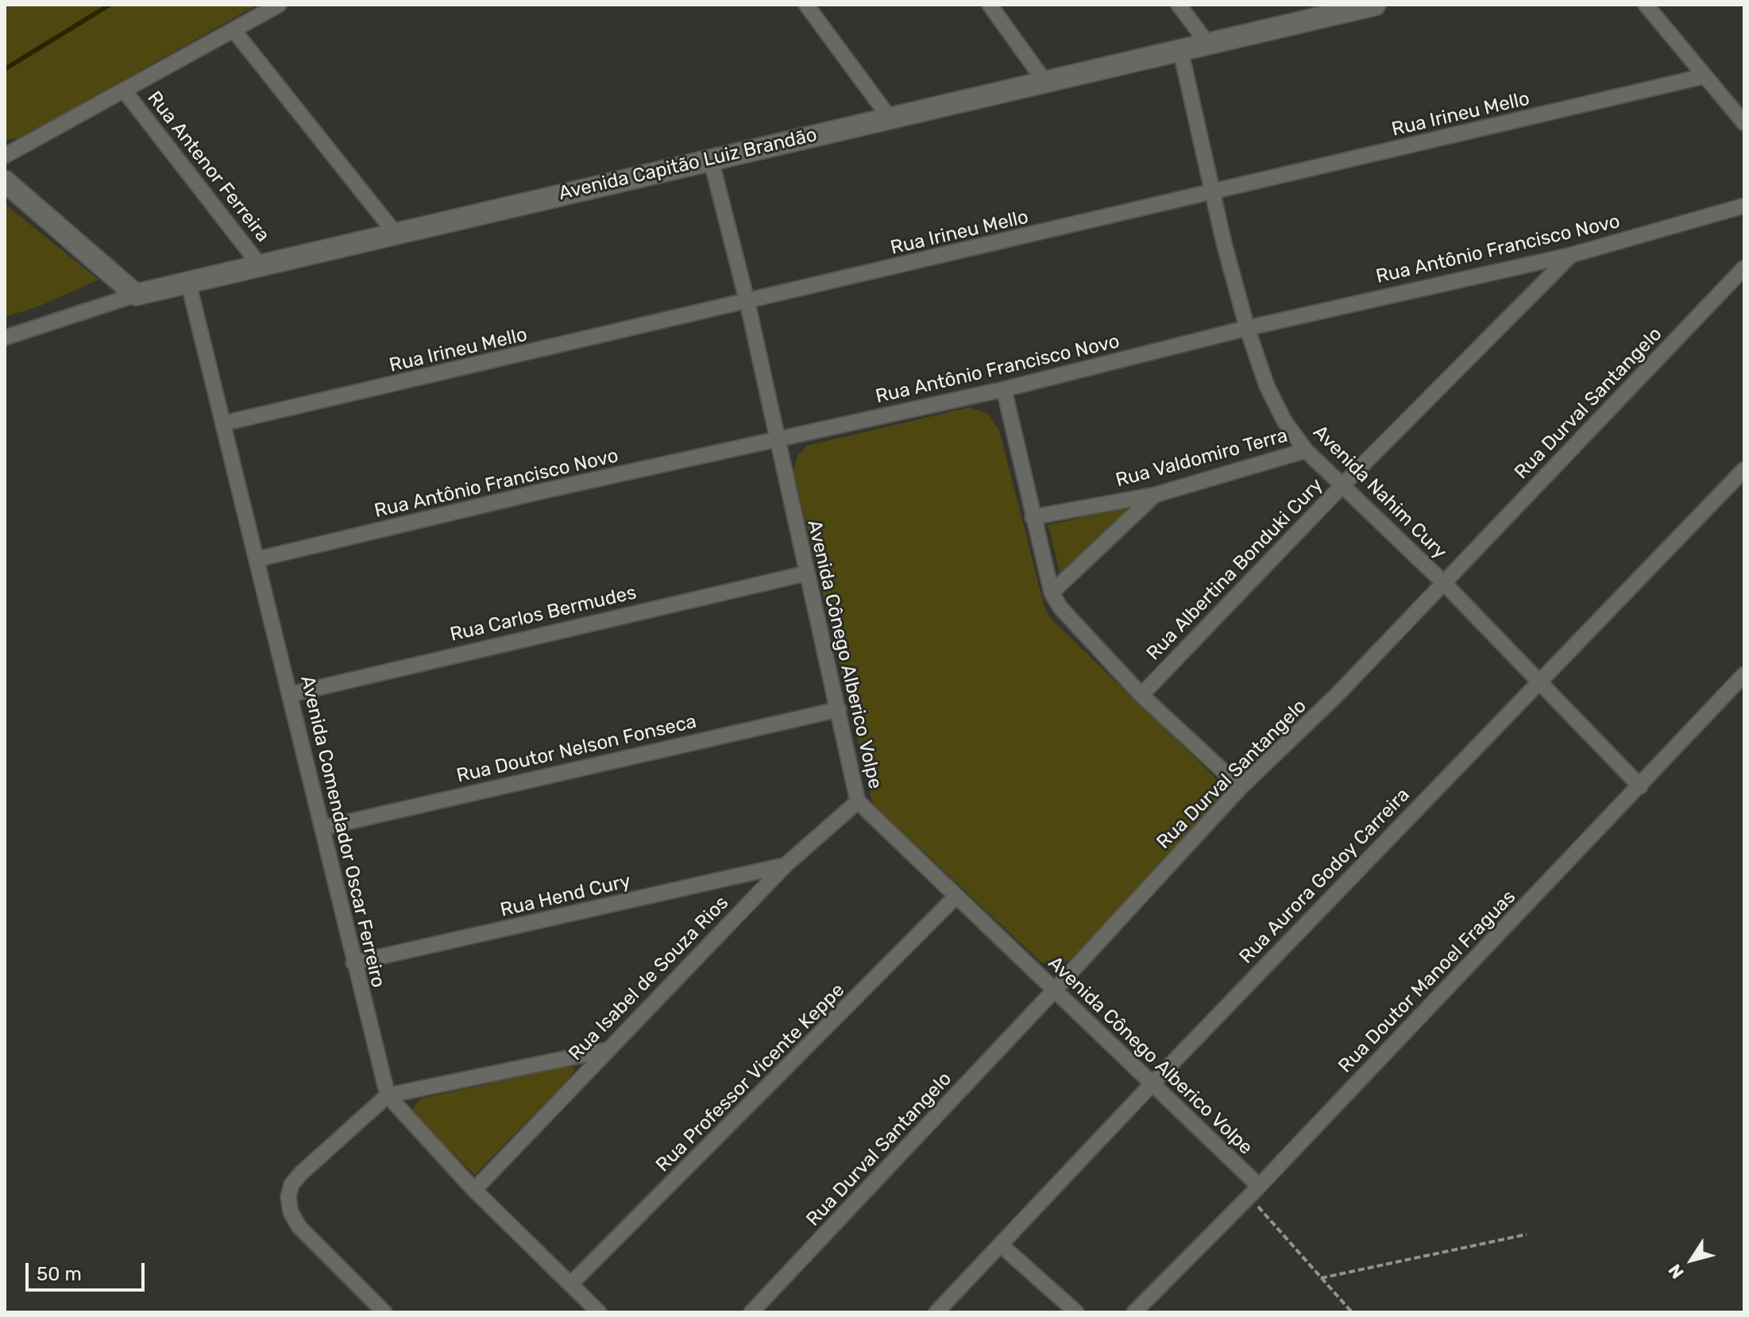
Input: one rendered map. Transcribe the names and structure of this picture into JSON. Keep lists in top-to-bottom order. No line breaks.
{"streets":{"main road":["Avenida Capitão Luiz Brandão"],"street":["Rua Irineu Mello","Rua Antenor Ferreira","Rua Antônio Francisco Novo","Rua Durval Santangelo","Rua Valdomiro Terra","Avenida Nahim Cury","Rua Albertina Bonduki Cury","Rua Carlos Bermudes","Avenida Cônego Alberico Volpe","Rua Doutor Nelson Fonseca","Avenida Comendador Oscar Ferreiro","Rua Aurora Godoy Carreira","Rua Hend Cury","Rua Isabel de Souza Rios","Rua Doutor Manoel Fraguas","Rua Professor Vicente Keppe"]},"crossings":[["Rua Irineu Mello","Avenida Nahim Cury"],["Rua Irineu Mello","Avenida Cônego Alberico Volpe"],["Rua Irineu Mello","Avenida Comendador Oscar Ferreiro"],["Avenida Capitão Luiz Brandão","Rua Antenor Ferreira"],["Avenida Capitão Luiz Brandão","Avenida Nahim Cury"],["Avenida Capitão Luiz Brandão","Avenida Cônego Alberico Volpe"],["Avenida Capitão Luiz Brandão","Avenida Comendador Oscar Ferreiro"],["Rua Antônio Francisco Novo","Avenida Nahim Cury"],["Rua Antônio Francisco Novo","Rua Albertina Bonduki Cury"],["Rua Antônio Francisco Novo","Avenida Cônego Alberico Volpe"],["Rua Antônio Francisco Novo","Avenida Comendador Oscar Ferreiro"],["Rua Durval Santangelo","Avenida Nahim Cury"],["Rua Durval Santangelo","Avenida Cônego Alberico Volpe"],["Rua Valdomiro Terra","Avenida Nahim Cury"],["Avenida Nahim Cury","Rua Albertina Bonduki Cury"],["Avenida Nahim Cury","Rua Aurora Godoy Carreira"],["Avenida Nahim Cury","Rua Doutor Manoel Fraguas"],["Rua Carlos Bermudes","Avenida Cônego Alberico Volpe"],["Rua Carlos Bermudes","Avenida Comendador Oscar Ferreiro"],["Avenida Cônego Alberico Volpe","Rua Doutor Nelson Fonseca"],["Avenida Cônego Alberico Volpe","Rua Aurora Godoy Carreira"],["Avenida Cônego Alberico Volpe","Rua Isabel de Souza Rios"],["Avenida Cônego Alberico Volpe","Rua Doutor Manoel Fraguas"],["Avenida Cônego Alberico Volpe","Rua Professor Vicente Keppe"],["Rua Doutor Nelson Fonseca","Avenida Comendador Oscar Ferreiro"],["Avenida Comendador Oscar Ferreiro","Rua Hend Cury"],["Avenida Comendador Oscar Ferreiro","Rua Isabel de Souza Rios"],["Avenida Comendador Oscar Ferreiro","Rua Professor Vicente Keppe"],["Rua Hend Cury","Rua Isabel de Souza Rios"]],"scale_bar":"50 m","north":"bottom left"}
